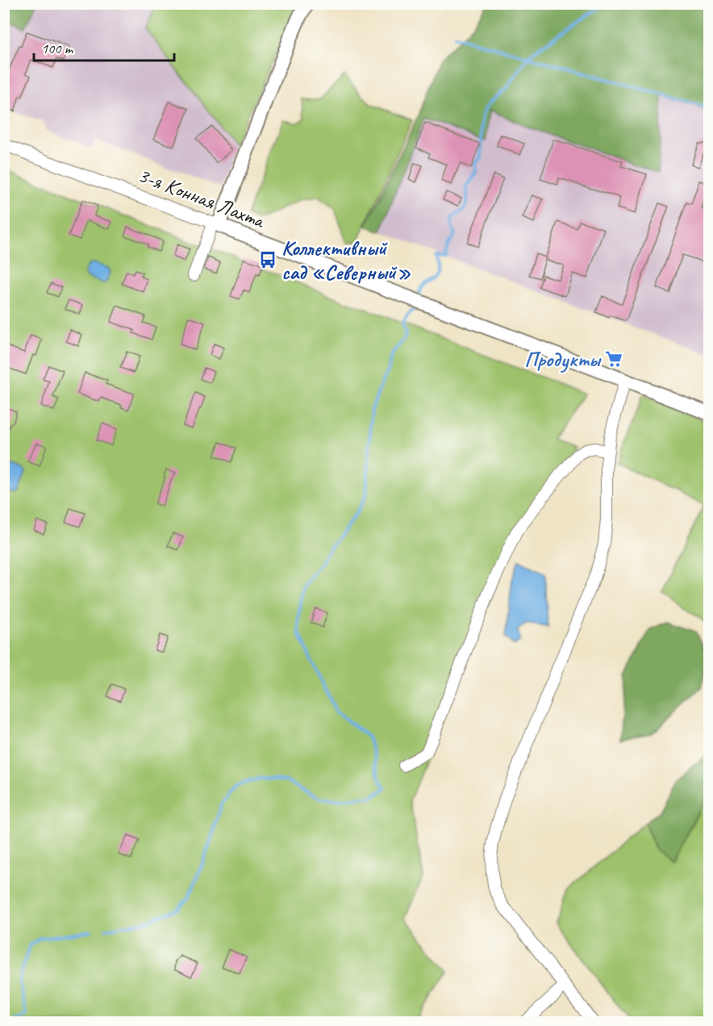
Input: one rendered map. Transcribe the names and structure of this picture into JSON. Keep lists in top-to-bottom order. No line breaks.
{"streets":{"main road":["3-я Конная Лахта"]},"places":{"bus stop":["Коллективный сад «Северный»"],"supermarket":["Продукты"]},"scale_bar":"100 m"}
